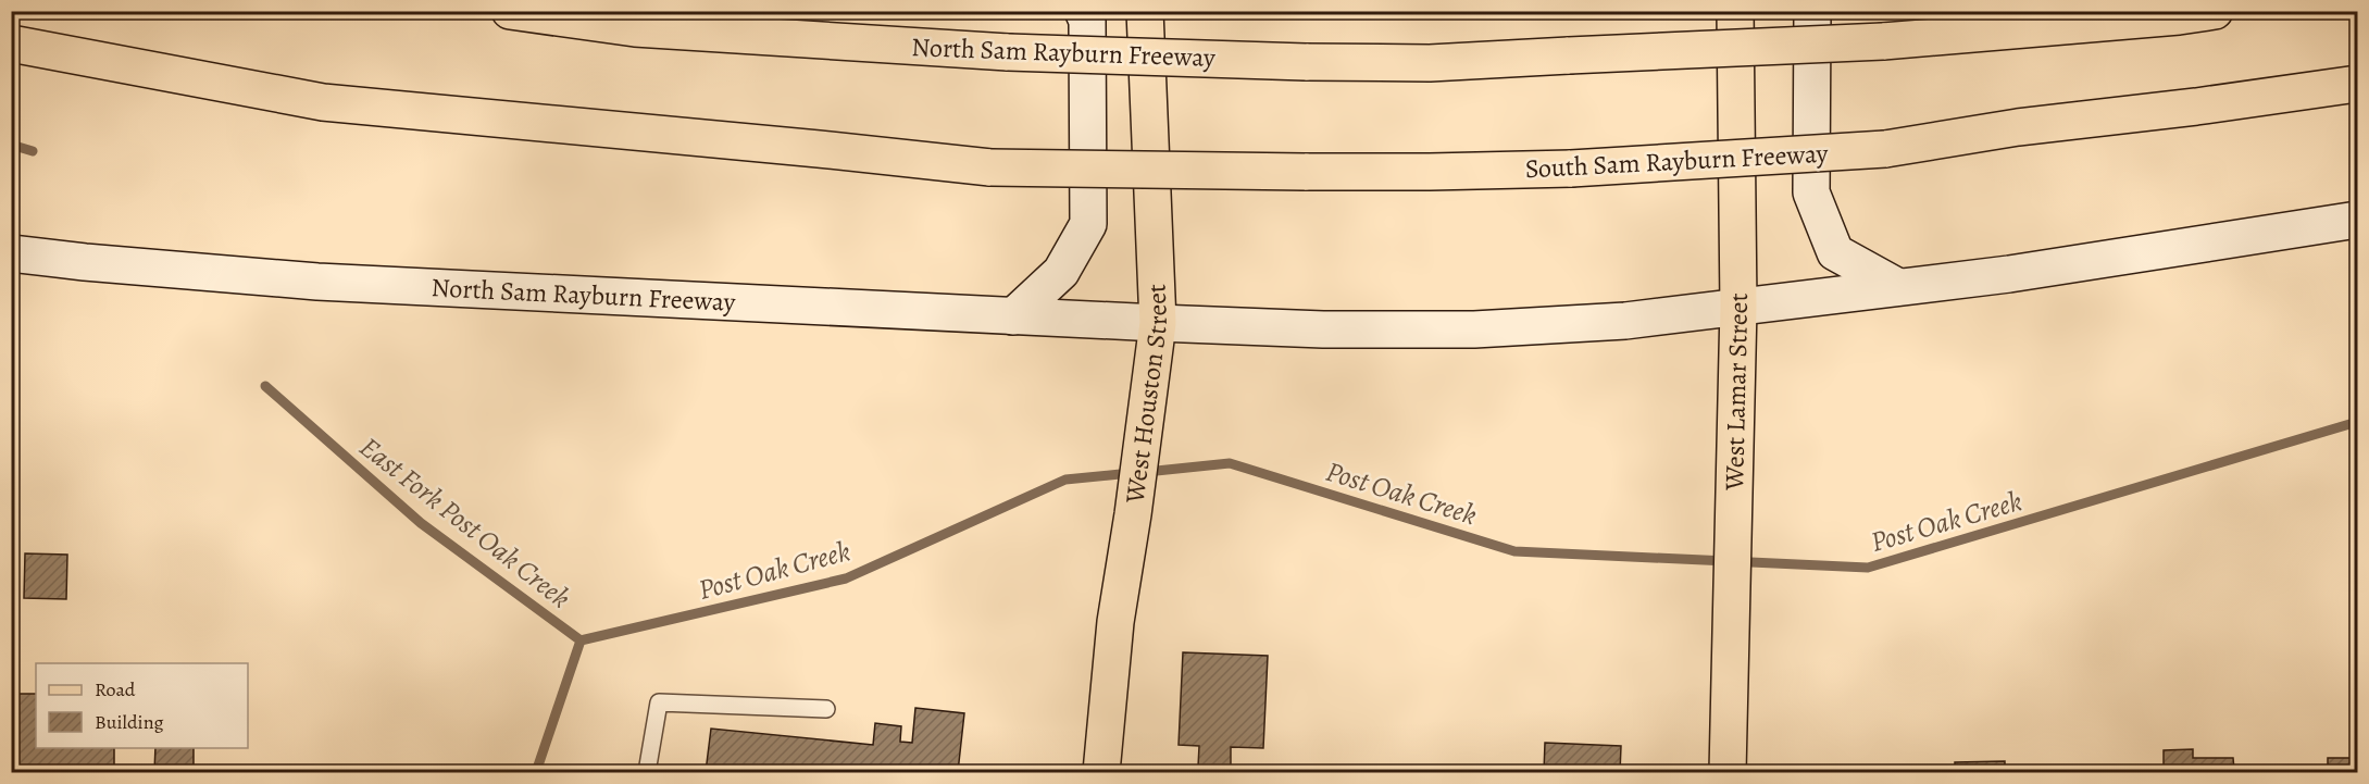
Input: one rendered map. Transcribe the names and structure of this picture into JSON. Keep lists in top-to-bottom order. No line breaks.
{"streets":{"main road":["North Sam Rayburn Freeway","South Sam Rayburn Freeway","West Houston Street","West Lamar Street"]},"crossings":[["North Sam Rayburn Freeway","West Houston Street"]],"water":["Post Oak Creek","East Fork Post Oak Creek"],"legend":["Road","Building"]}
